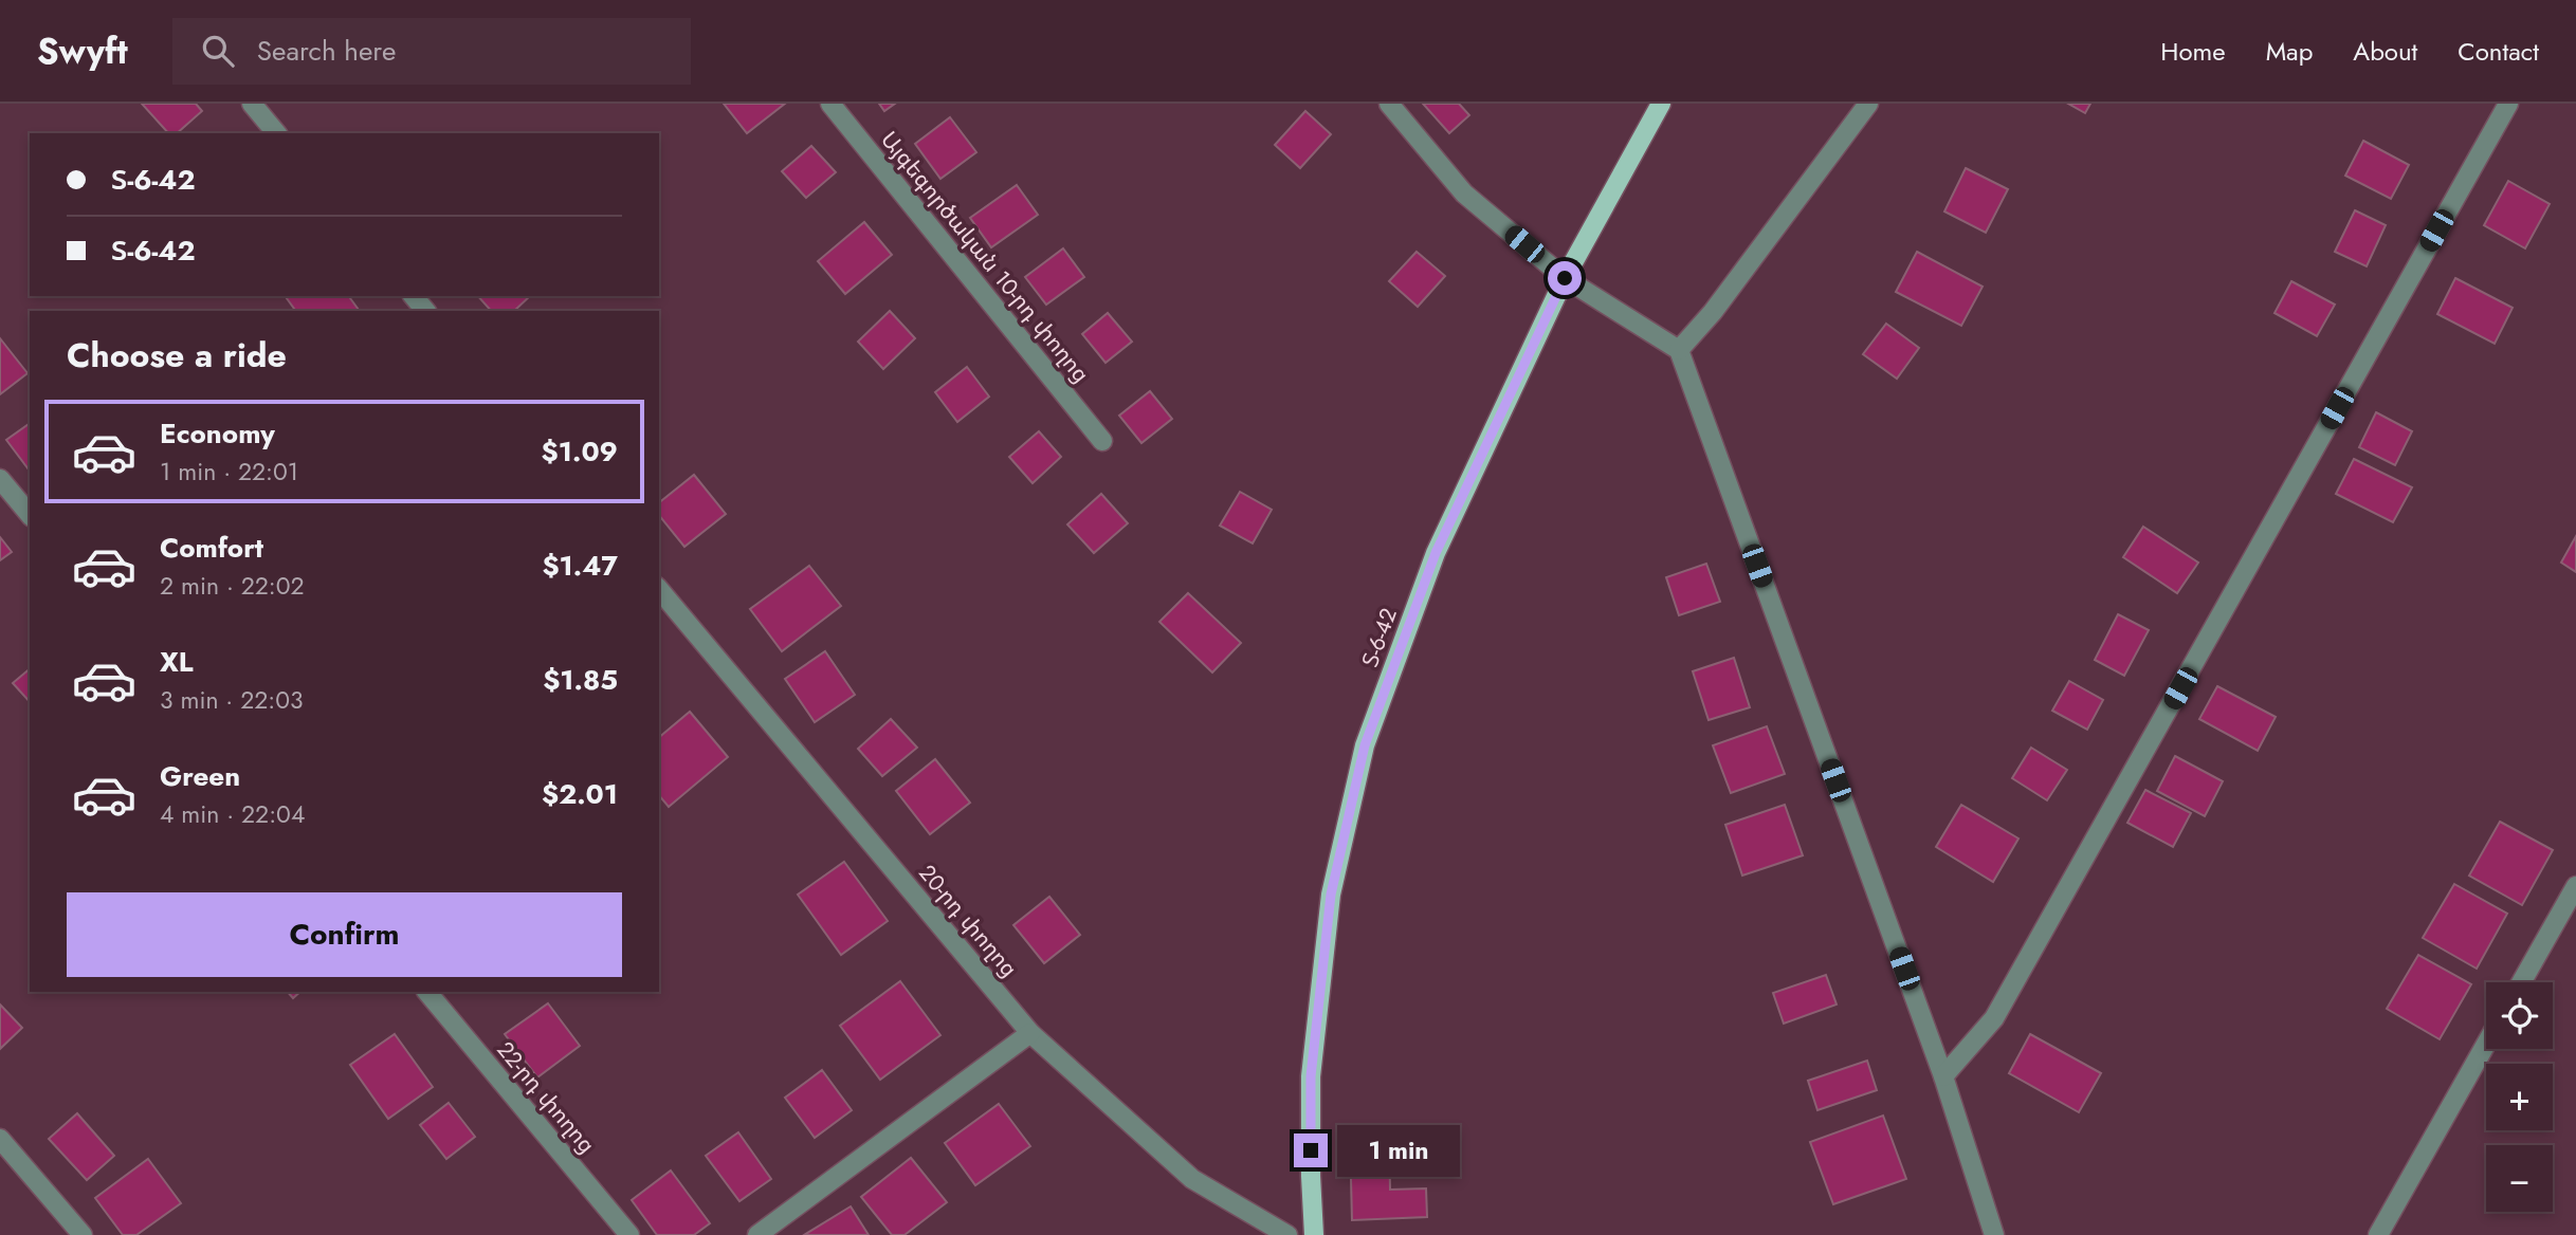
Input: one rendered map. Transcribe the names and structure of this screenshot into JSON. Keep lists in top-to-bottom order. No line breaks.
{"streets":{"main road":["Տ-6-42"],"street":["Այգեգործական 10-րդ փողոց","20-րդ փողոց","22-րդ փողոց"]},"page":{"header":"Swyft","search":"Search here","nav":["Home","Map","About","Contact"],"banner":["Տ-6-42","Տ-6-42"],"heading":"Choose a ride","list":[{"name":"Economy","note":"1 min · 22:01","value":"$1.09"},{"name":"Comfort","note":"2 min · 22:02","value":"$1.47"},{"name":"XL","note":"3 min · 22:03","value":"$1.85"},{"name":"Green","note":"4 min · 22:04","value":"$2.01"}],"buttons":"Confirm","map_buttons":["+","−"],"bubble":"1 min"}}
